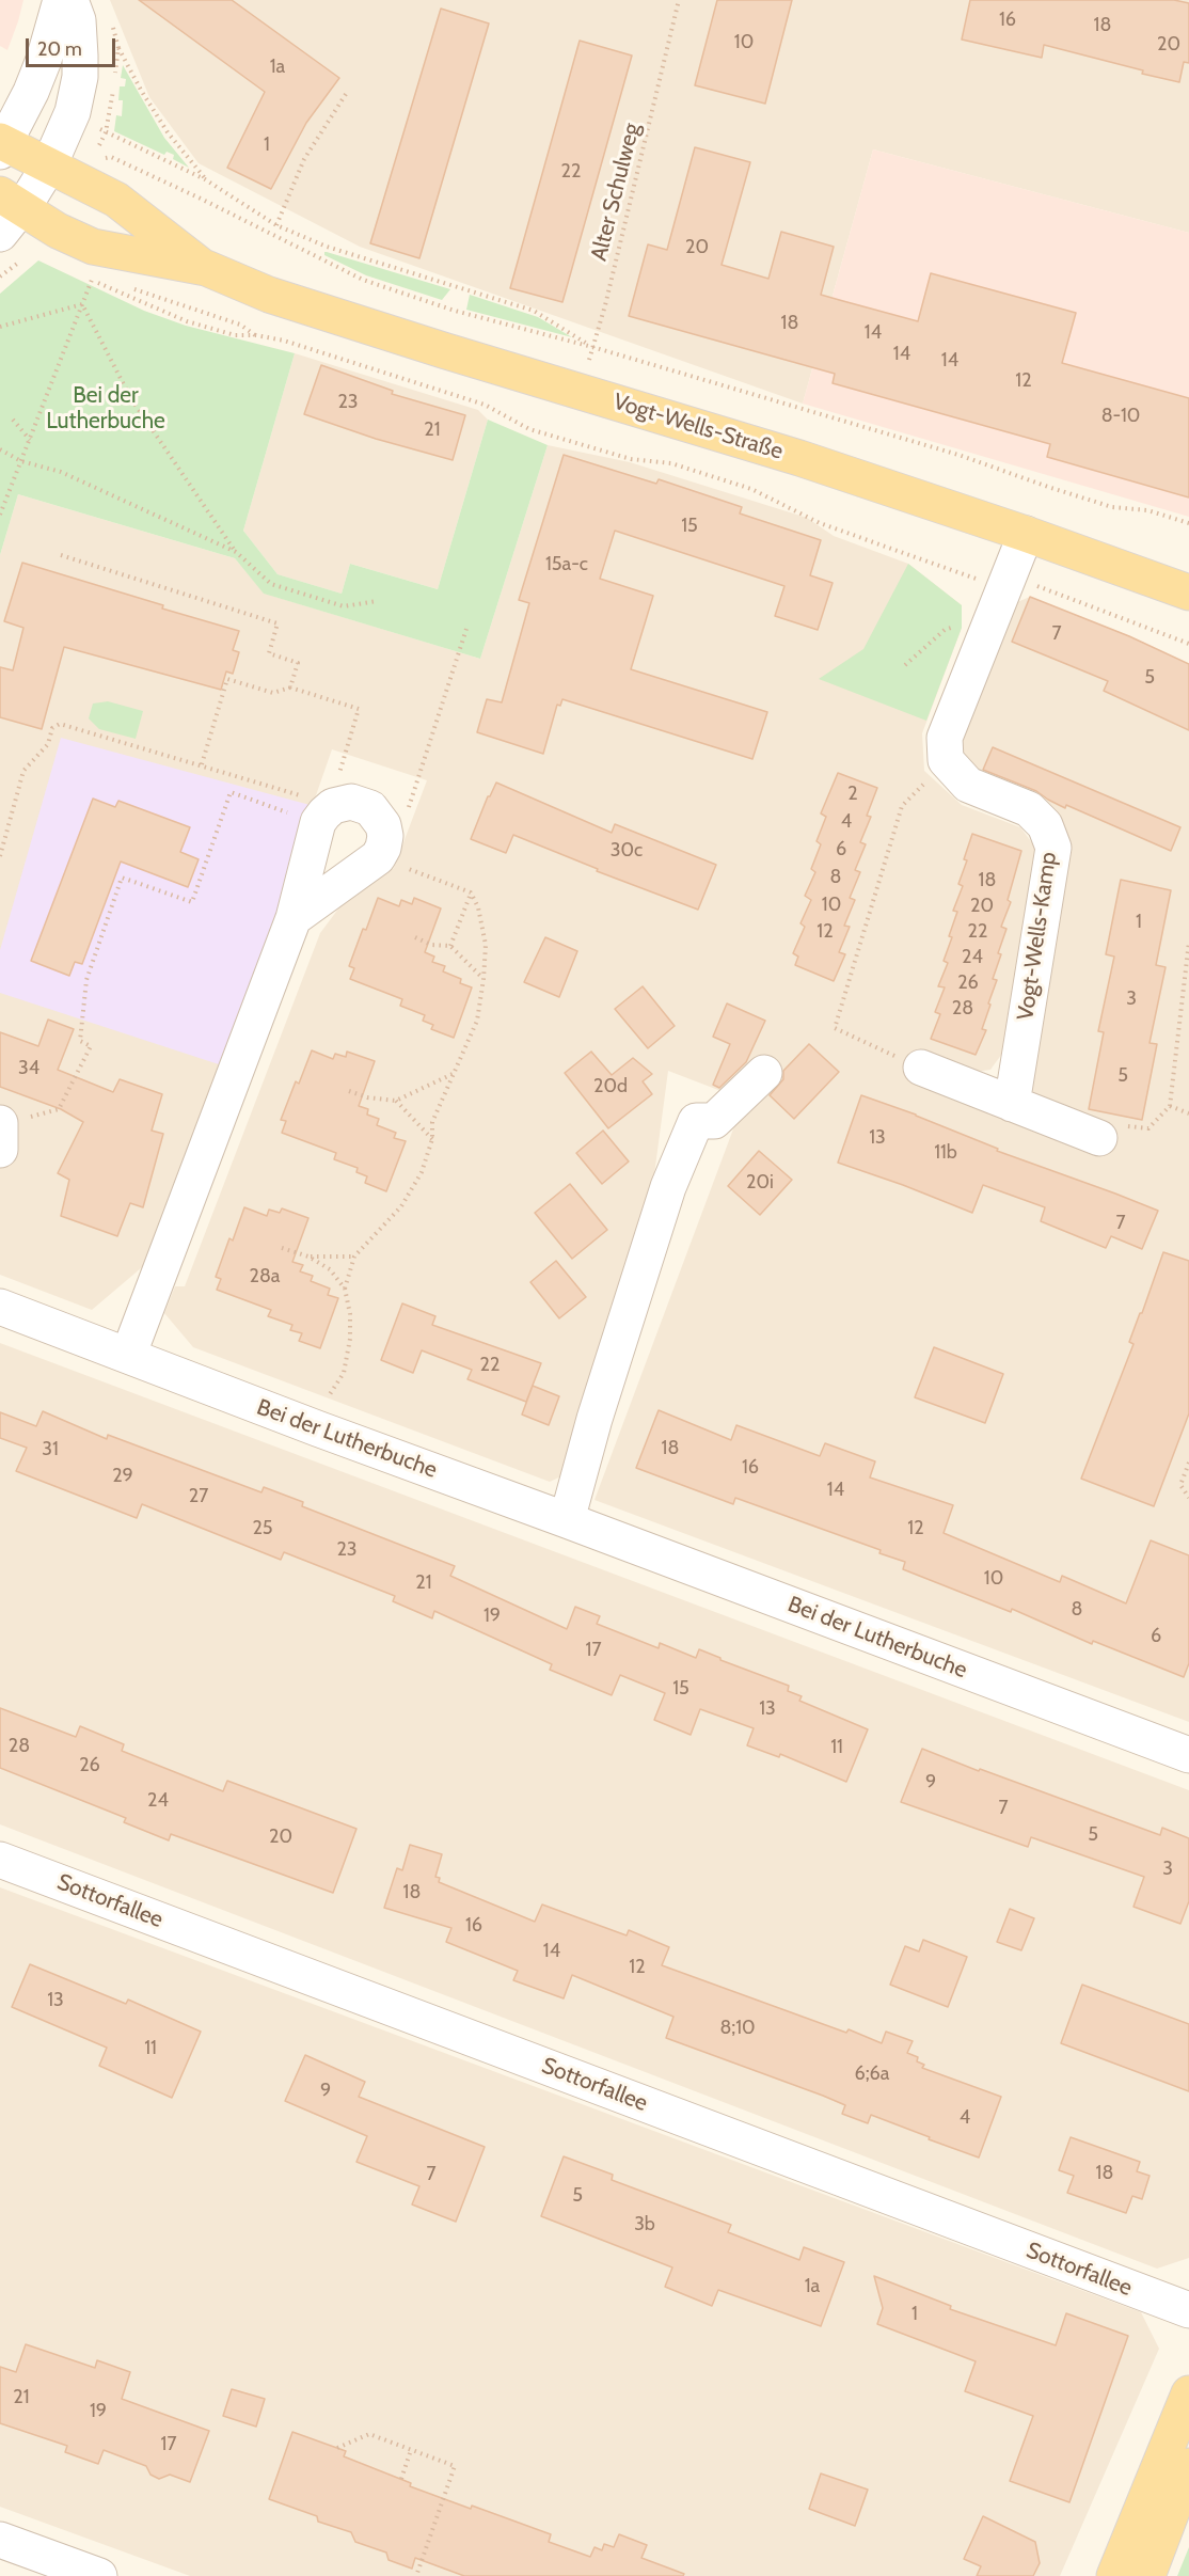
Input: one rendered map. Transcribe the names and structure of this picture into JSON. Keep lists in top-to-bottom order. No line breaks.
{"streets":{"main road":["Vogt-Wells-Straße"],"street":["Vogt-Wells-Kamp","Bei der Lutherbuche","Sottorfallee"],"path":["Alter Schulweg"]},"crossings":[["Alter Schulweg","Vogt-Wells-Straße"],["Vogt-Wells-Straße","Vogt-Wells-Kamp"]],"parks":["Bei der Lutherbuche"],"house_numbers":["16","18","10","20","1a","1","22","20","18","14","14","14","12","23","8-10","21","15","15a-c","7","5","2","4","6","30c","8","18","10","20","1","12","22","24","26","3","28","34","5","20d","13","11b","20i","7","28a","22","18","31","16","29","14","27","25","12","23","10","21","8","19","6","17","15","13","28","11","26","9","24","7","5","20","3","18","16","14","12","13","8;10","11","6;6a","9","4","18","7","5","3b","1a","1","21","19","17"],"scale_bar":"20 m"}
